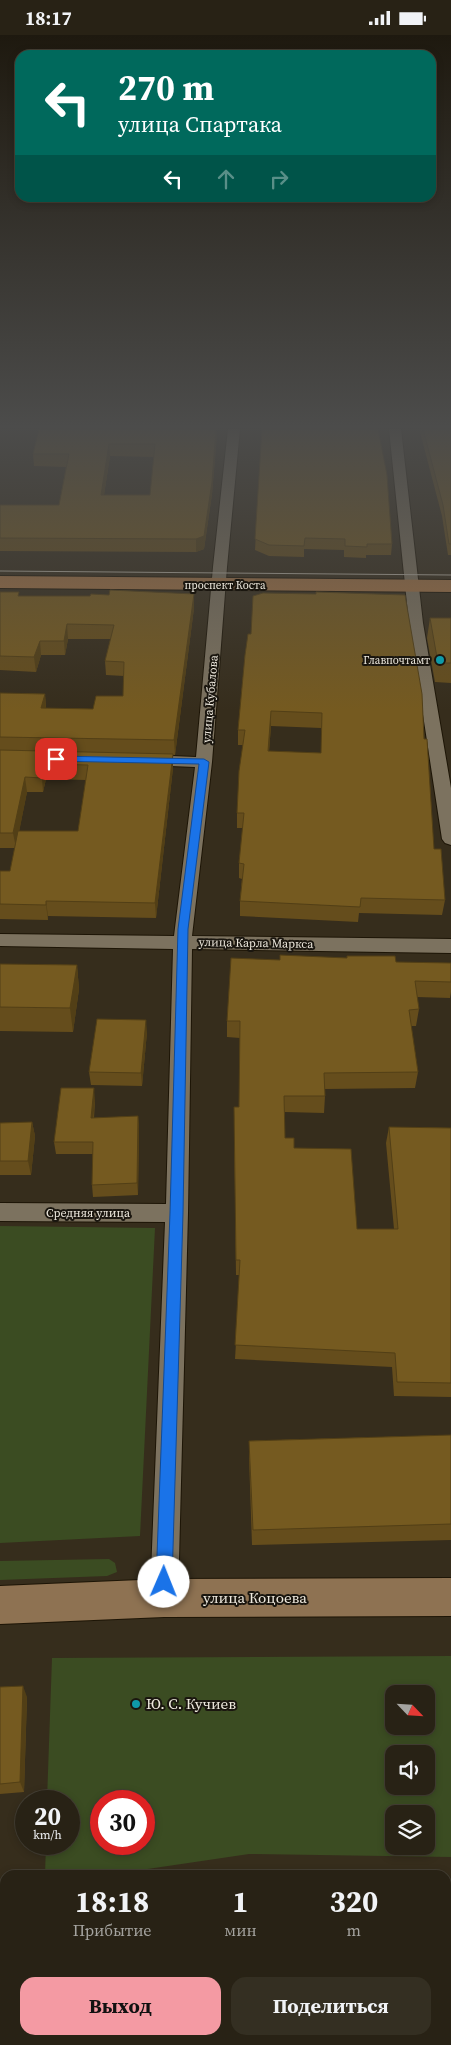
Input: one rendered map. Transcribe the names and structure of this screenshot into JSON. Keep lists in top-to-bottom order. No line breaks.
{"streets":{"main road":["проспект Коста"],"street":["улица Кубалова","улица Карла Маркса","Средняя улица","улица Коцоева"]},"crossings":[["проспект Коста","улица Кубалова"],["улица Кубалова","улица Карла Маркса"],["улица Кубалова","Средняя улица"],["улица Кубалова","улица Коцоева"]],"places":["Главпочтамт","Ю. С. Кучиев"],"north":"bottom right","page":{"status":"18:17","turn":["270 m","улица Спартака"],"speed":"20 km/h","limit":"30","eta":["18:18","Прибытие","1","мин","320","m"],"buttons":["Выход","Поделиться"]}}
